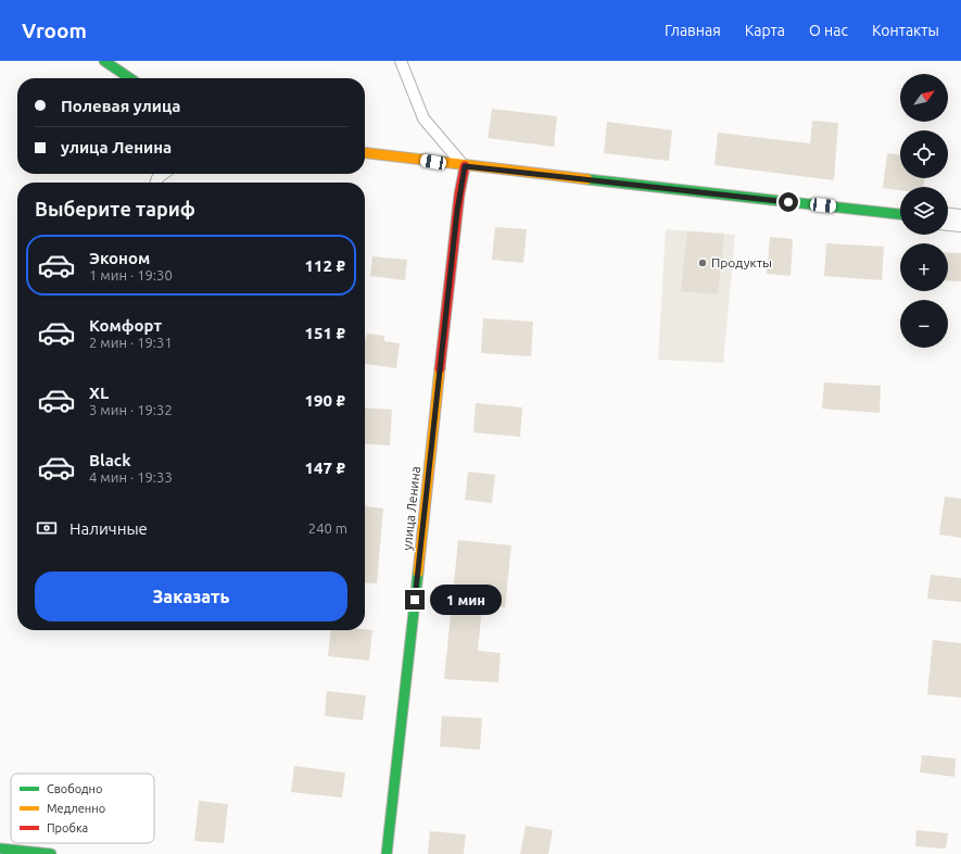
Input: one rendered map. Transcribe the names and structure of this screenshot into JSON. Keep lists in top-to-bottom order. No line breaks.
{"streets":{"street":["улица Ленина"]},"places":["Продукты"],"legend":["Свободно","Медленно","Пробка"],"north":"top right","page":{"header":"Vroom","nav":["Главная","Карта","О нас","Контакты"],"map_buttons":["+","−"],"banner":["Полевая улица","улица Ленина"],"heading":"Выберите тариф","list":[{"name":"Эконом","note":"1 мин · 19:30","value":"112 ₽"},{"name":"Комфорт","note":"2 мин · 19:31","value":"151 ₽"},{"name":"XL","note":"3 мин · 19:32","value":"190 ₽"},{"name":"Black","note":"4 мин · 19:33","value":"147 ₽"}],"pay":["Наличные","240 m"],"buttons":"Заказать","bubble":"1 мин"}}
